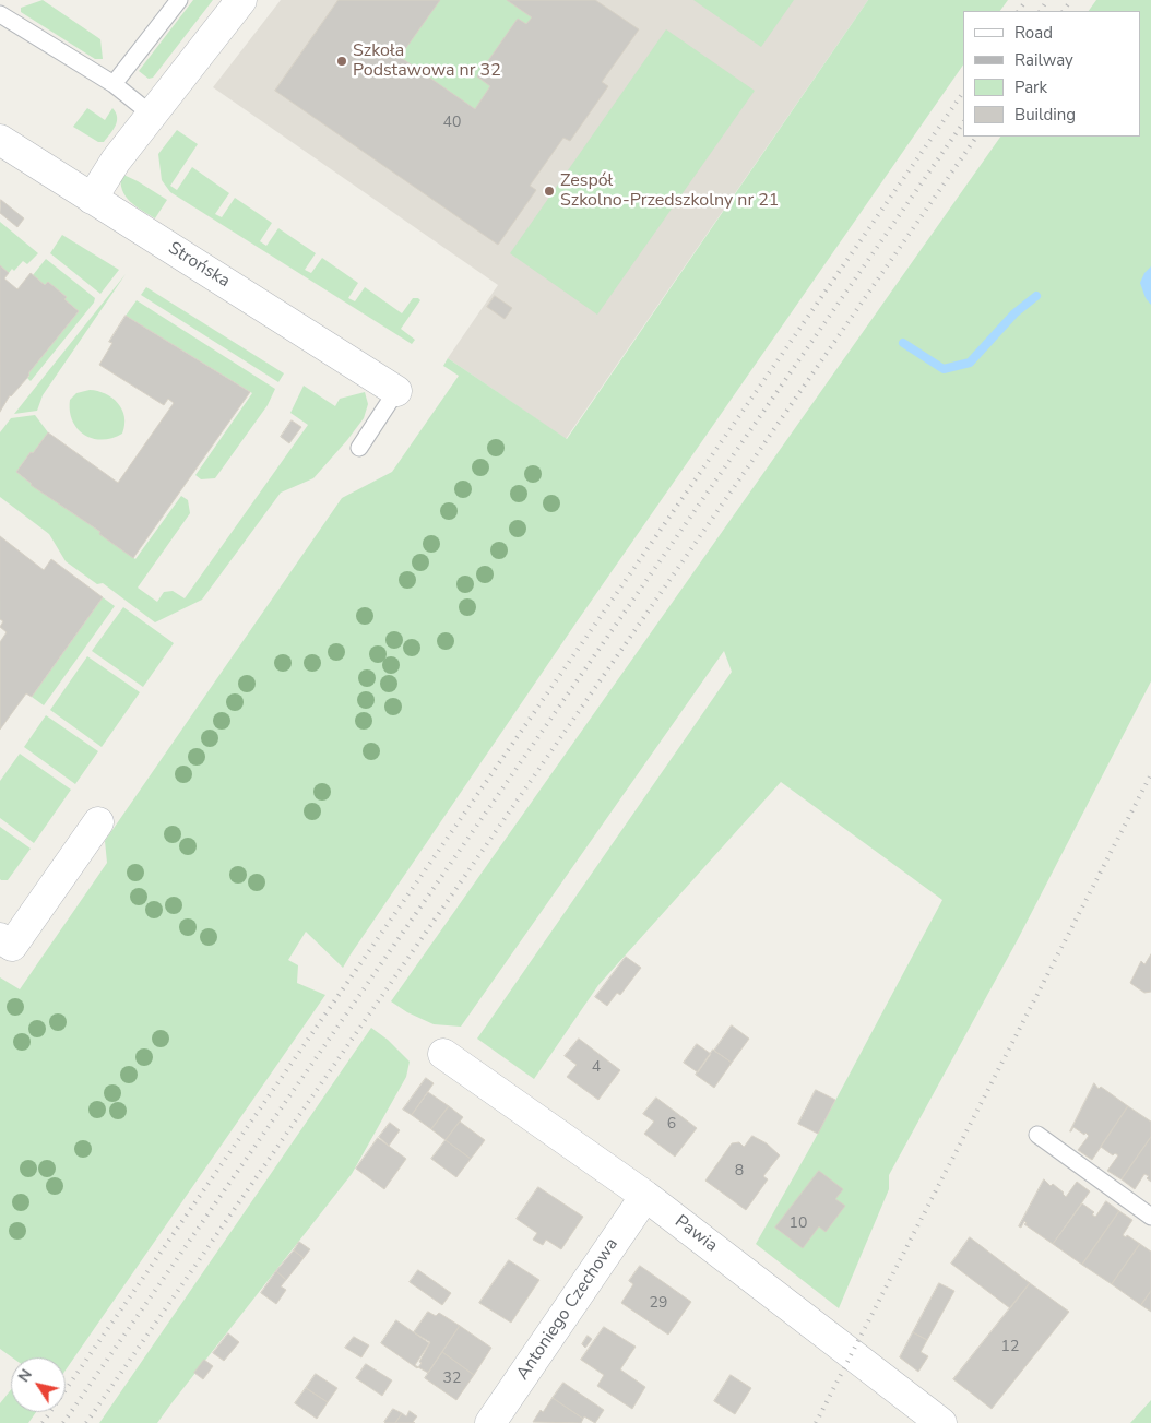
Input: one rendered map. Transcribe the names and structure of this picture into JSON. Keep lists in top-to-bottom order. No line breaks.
{"streets":{"street":["Strońska","Pawia","Antoniego Czechowa"]},"crossings":[["Pawia","Antoniego Czechowa"]],"places":["Szkoła Podstawowa nr 32","Zespół Szkolno-Przedszkolny nr 21"],"house_numbers":["40","4","6","8","10","29","12","32"],"legend":["Road","Railway","Park","Building"],"north":"top left"}
